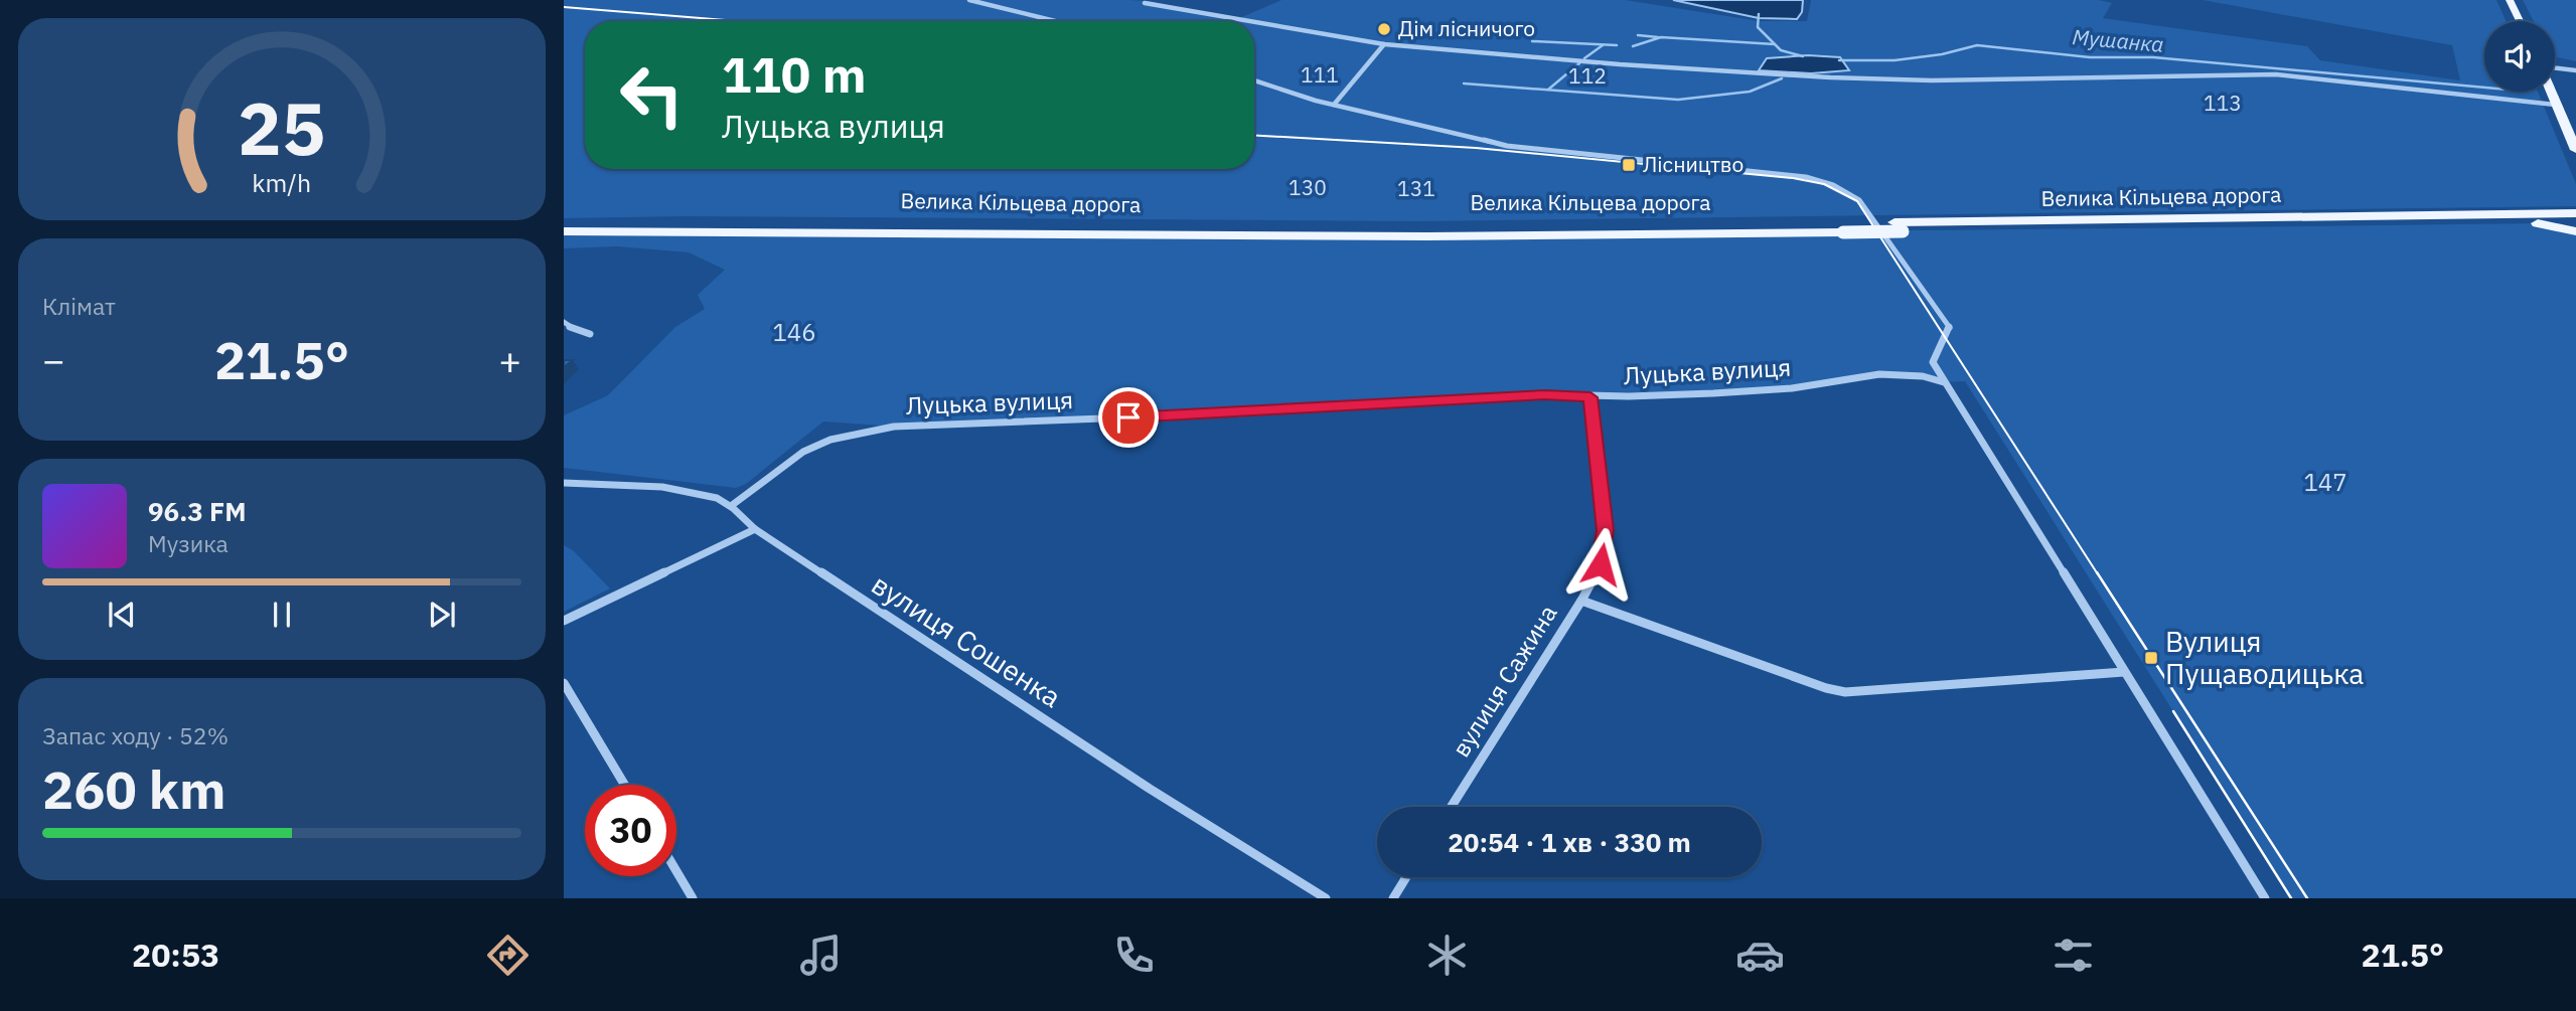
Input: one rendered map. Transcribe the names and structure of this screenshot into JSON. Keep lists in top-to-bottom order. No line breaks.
{"streets":{"main road":["Велика Кільцева дорога"],"street":["Луцька вулиця","вулиця Сошенка","вулиця Сажина"]},"crossings":[["Луцька вулиця","вулиця Сошенка"],["Луцька вулиця","вулиця Сажина"]],"water":["Мушанка"],"parks":["111","112","113","130","131","146","147"],"places":{"other":["Дім лісничого"],"transit":["Лісництво","Вулиця Пущаводицька"]},"page":{"turn":["110 m","Луцька вулиця"],"tile":["Клімат",["Запас ходу · 52%","260 km"]],"heat":["−","21.5°","+"],"song":["96.3 FM","Музика"],"limit":"30","trip":"20:54 · 1 хв · 330 m","tabs":["20:53","21.5°"],"gauge":["25","km/h"]}}
